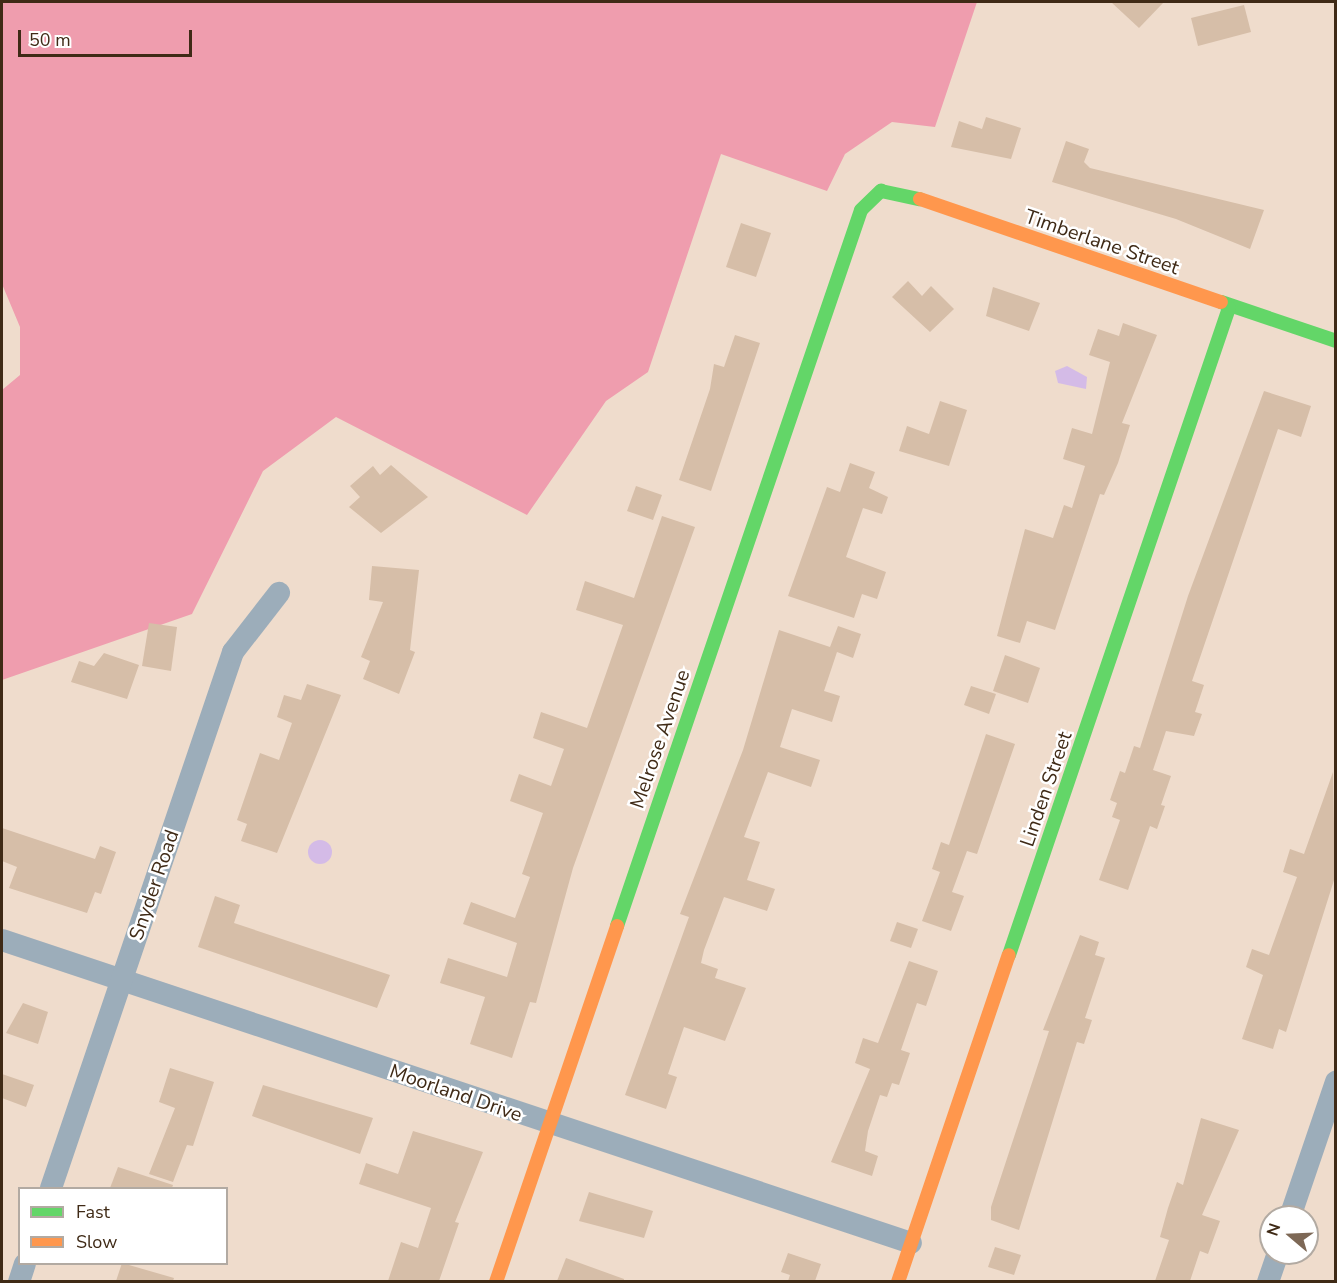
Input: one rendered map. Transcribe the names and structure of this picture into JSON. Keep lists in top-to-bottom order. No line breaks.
{"streets":{"street":["Timberlane Street","Melrose Avenue","Linden Street","Snyder Road","Moorland Drive"]},"crossings":[["Timberlane Street","Melrose Avenue"],["Timberlane Street","Linden Street"],["Melrose Avenue","Moorland Drive"],["Linden Street","Moorland Drive"],["Snyder Road","Moorland Drive"]],"legend":["Fast","Slow"],"scale_bar":"50 m","north":"left"}
